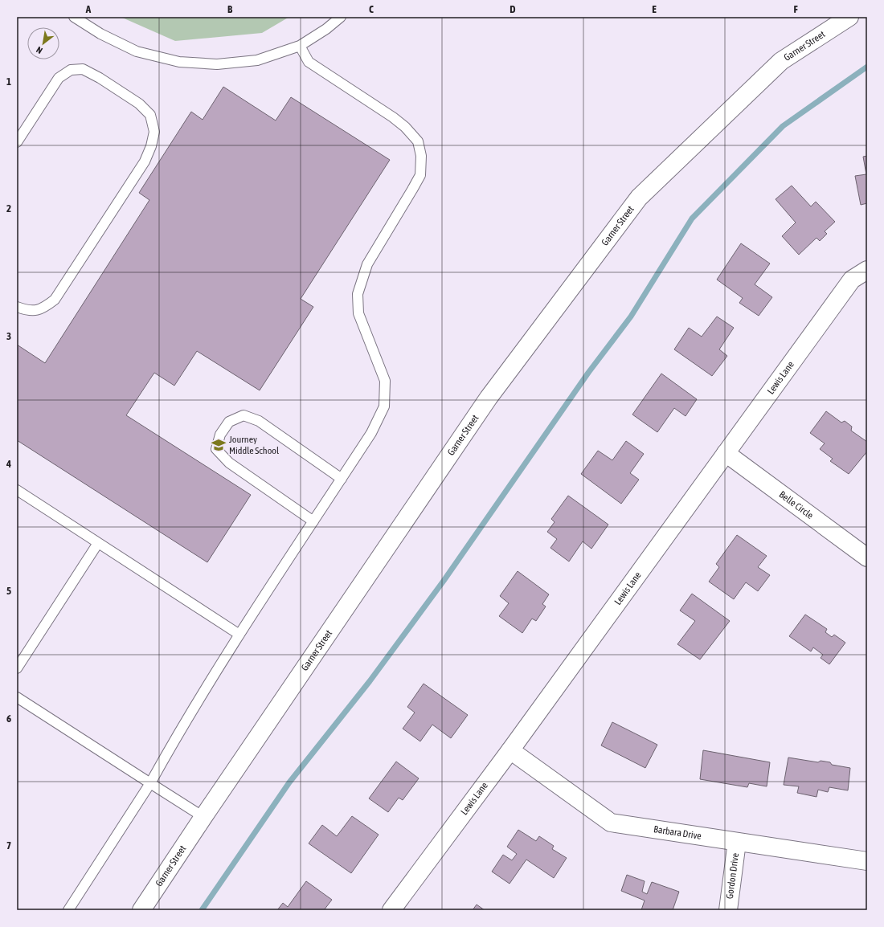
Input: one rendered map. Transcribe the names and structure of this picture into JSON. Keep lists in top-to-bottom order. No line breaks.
{"streets":{"street":["Garner Street","Lewis Lane","Belle Circle","Barbara Drive","Gordon Drive"]},"crossings":[["Lewis Lane","Belle Circle"],["Lewis Lane","Barbara Drive"],["Barbara Drive","Gordon Drive"]],"places":{"school or university":["Journey Middle School"]},"north":"bottom left","grid":{"columns":["A","B","C","D","E","F"],"rows":["1","2","3","4","5","6","7"]}}
